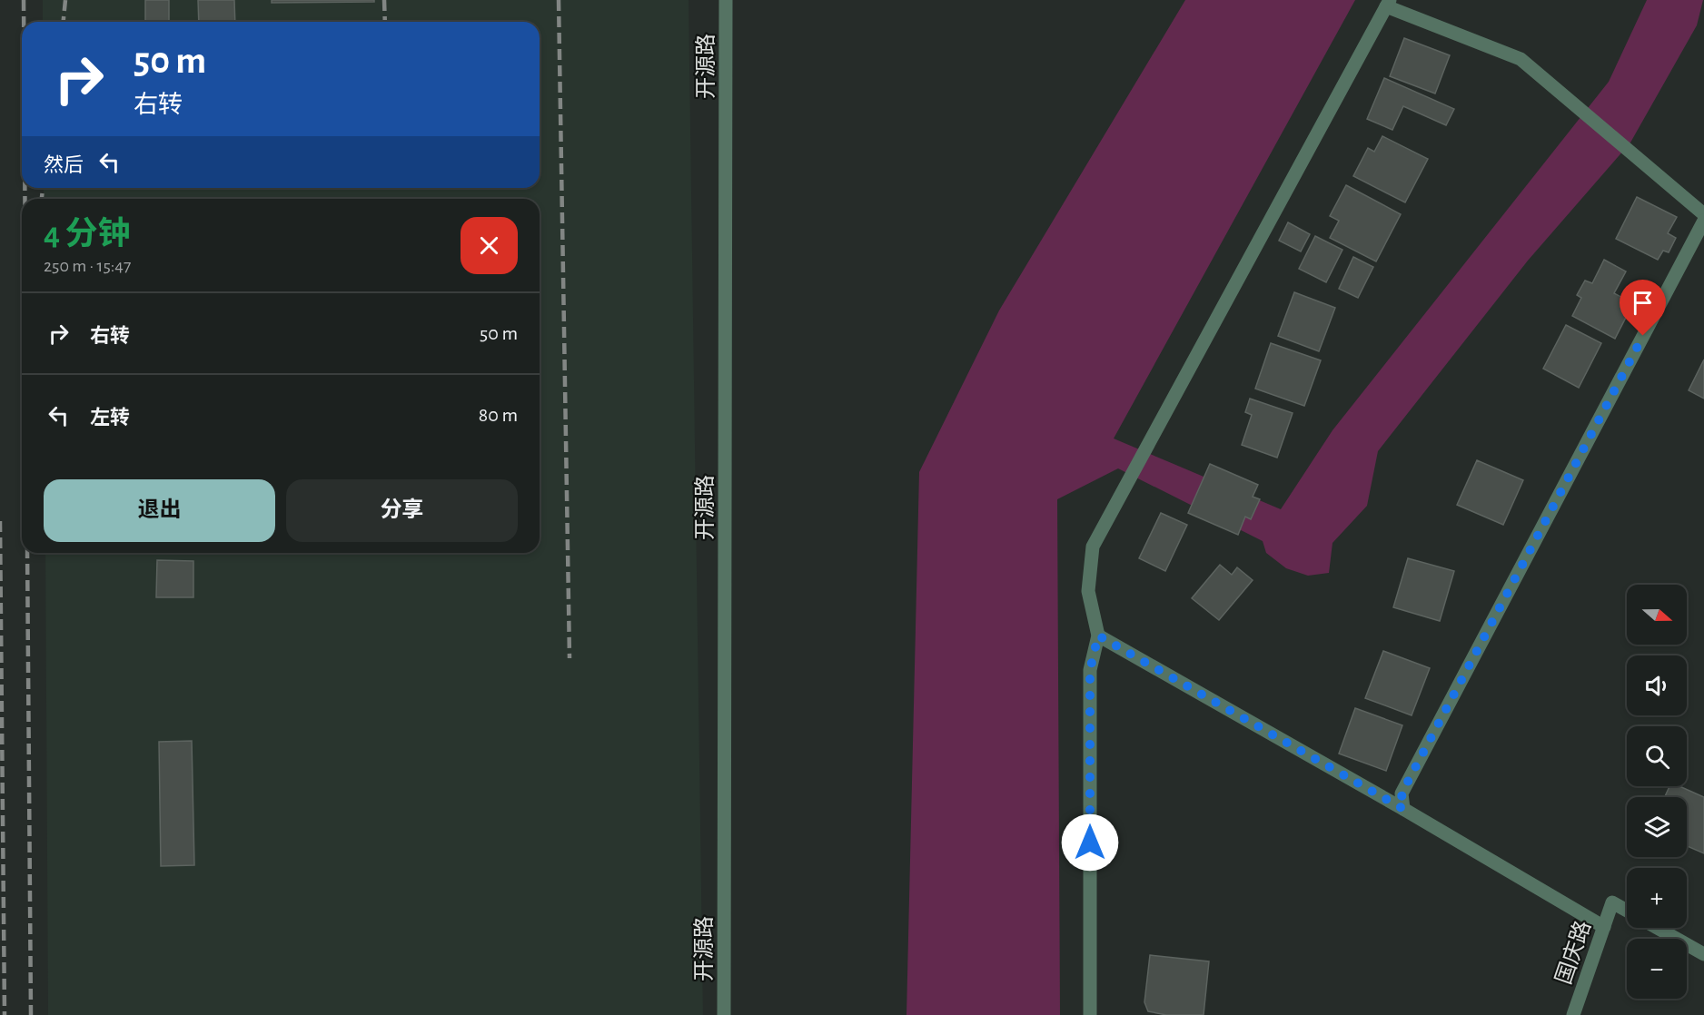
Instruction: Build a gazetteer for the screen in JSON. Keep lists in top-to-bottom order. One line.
{"streets":{"street":["开源路","国庆路"]},"north":"right","page":{"turn":["50 m","右转"],"then":"然后","heading":["4 分钟","250 m · 15:47"],"list":[{"name":"右转","value":"50 m"},{"name":"左转","value":"80 m"}],"buttons":["退出","分享"],"map_buttons":["+","−"]}}
